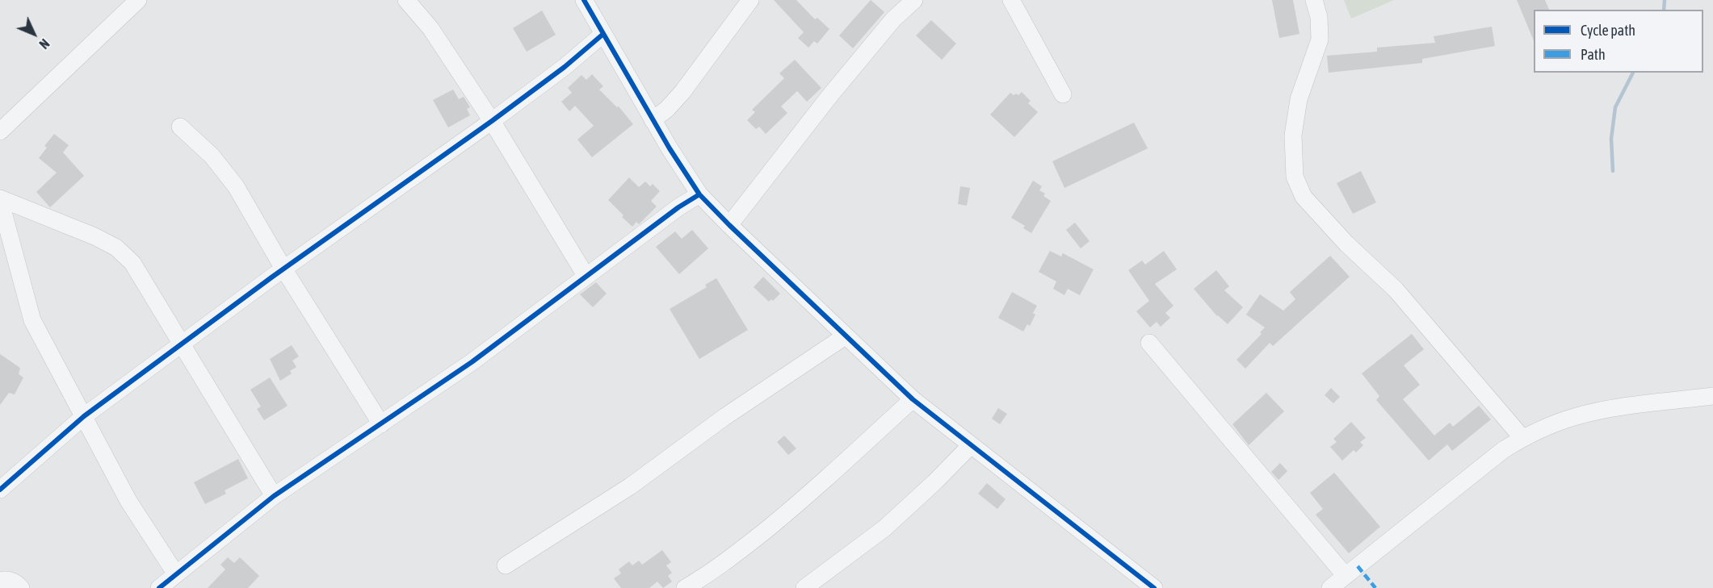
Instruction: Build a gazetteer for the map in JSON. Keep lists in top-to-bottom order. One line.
{"legend":["Cycle path","Path"],"north":"bottom right"}
